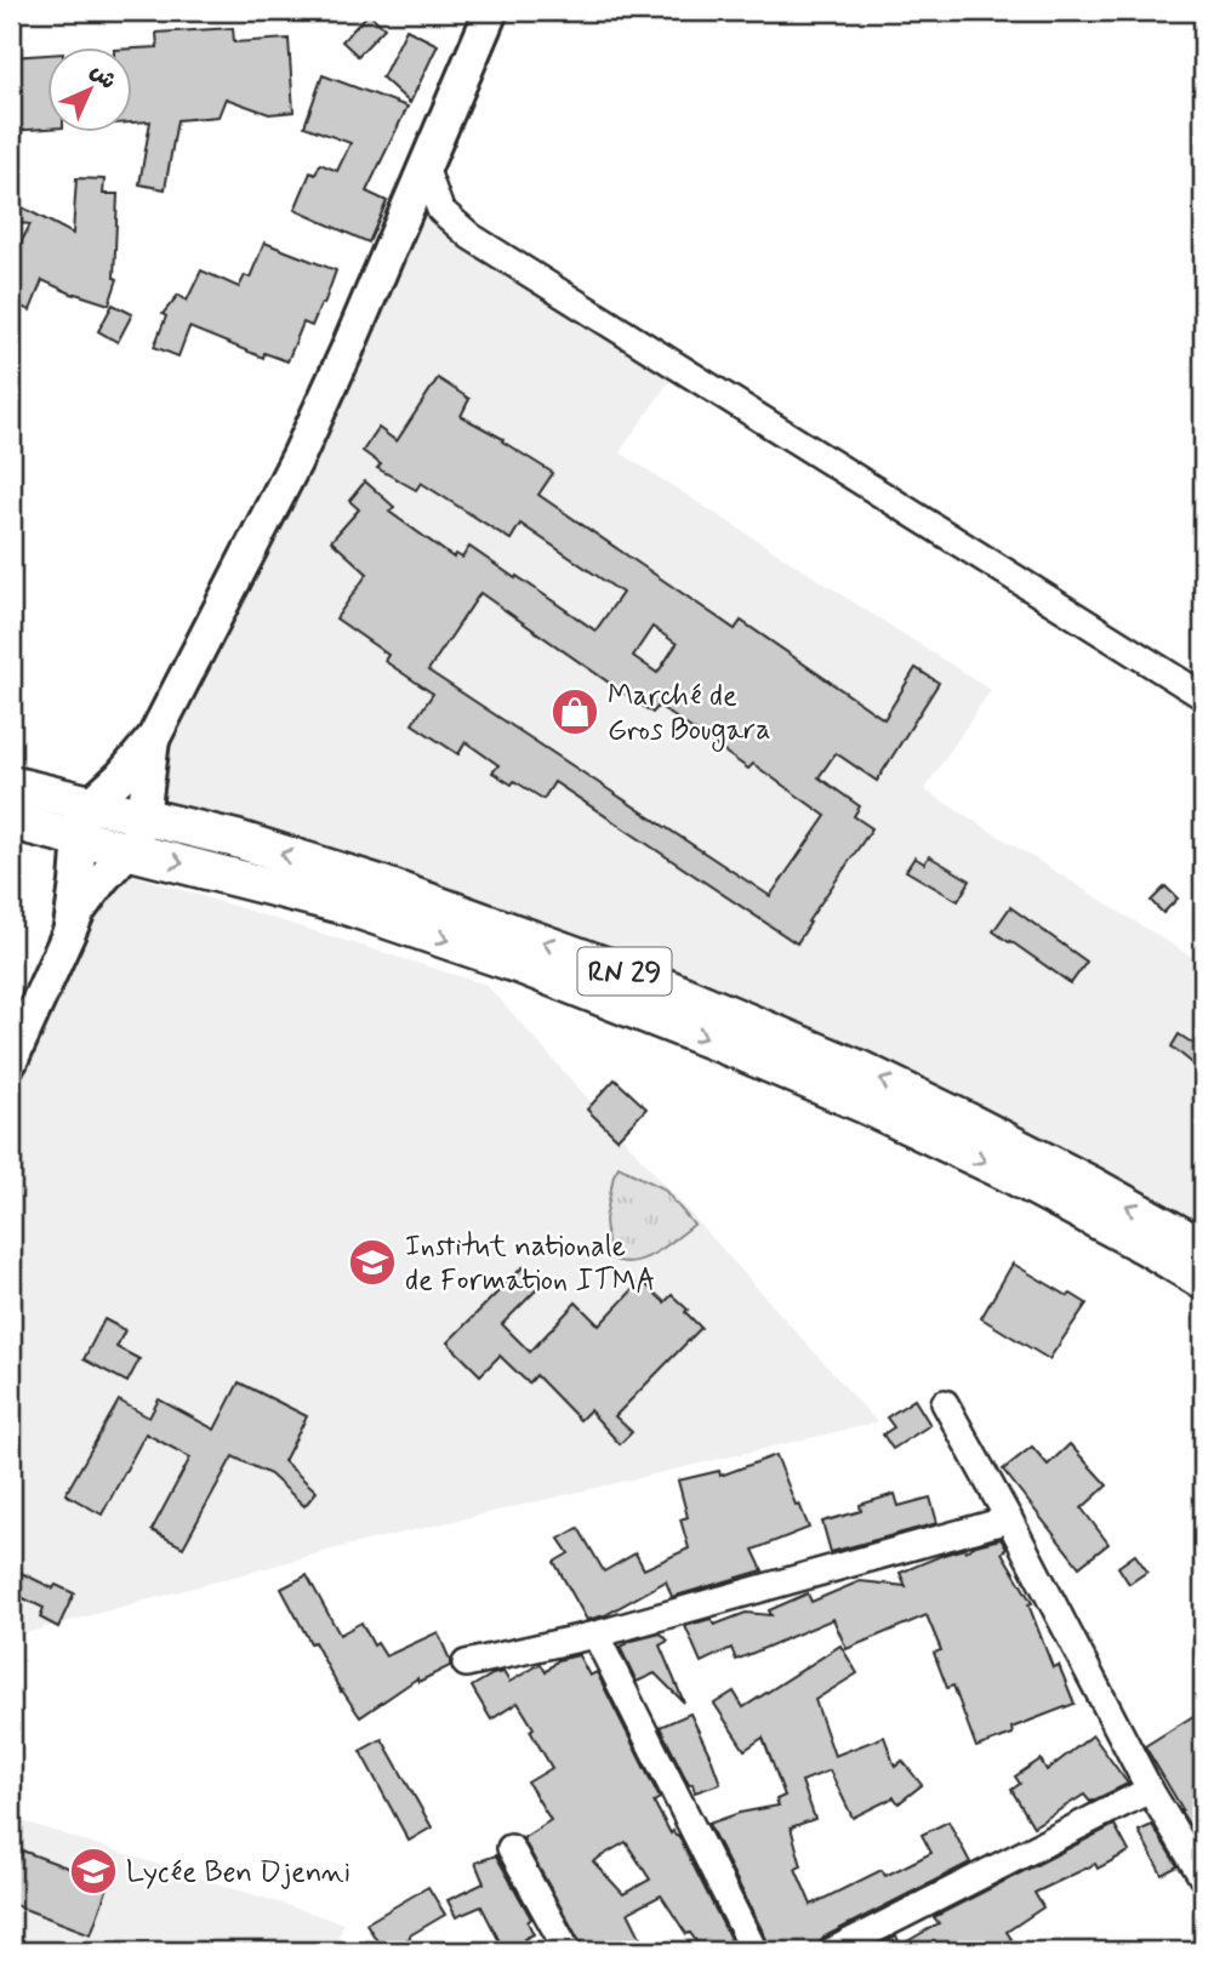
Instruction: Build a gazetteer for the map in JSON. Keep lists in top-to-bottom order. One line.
{"streets":{"highway":["RN 29"]},"places":{"shop":["Marché de Gros Bougara"],"school or university":["Institut nationale de Formation ITMA","Lycée Ben Djenni"]},"north":"top right"}
